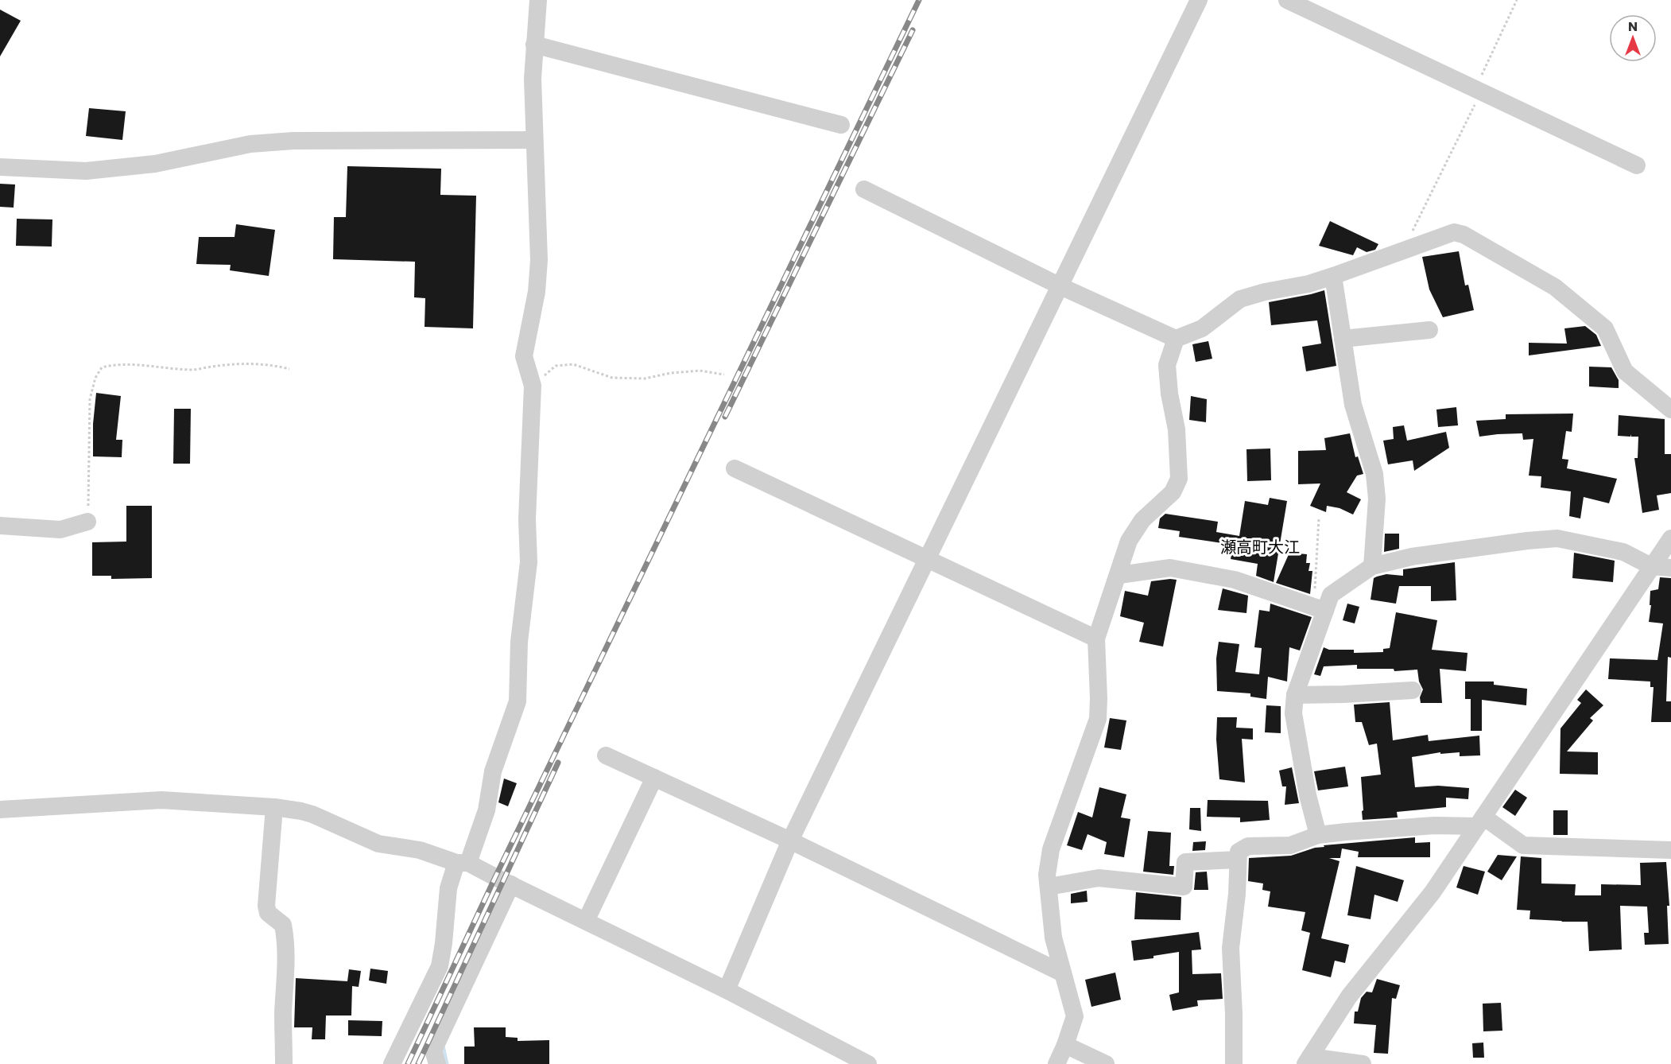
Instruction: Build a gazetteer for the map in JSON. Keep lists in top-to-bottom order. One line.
{"districts":["瀬高町大江"],"north":"top"}
